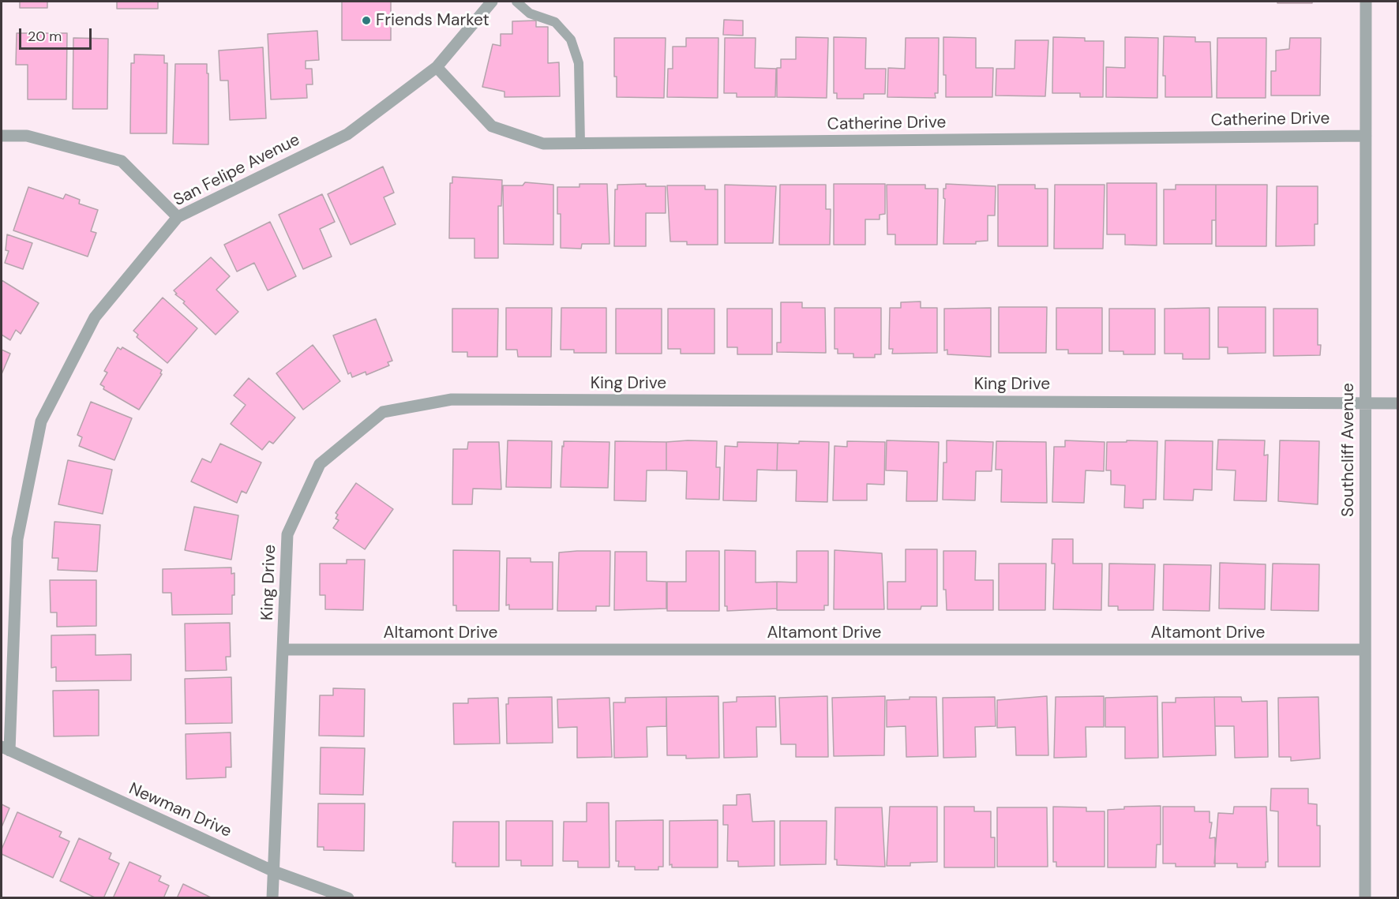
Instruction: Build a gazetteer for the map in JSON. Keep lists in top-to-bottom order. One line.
{"streets":{"street":["Catherine Drive","San Felipe Avenue","King Drive","Southcliff Avenue","Altamont Drive","Newman Drive"]},"crossings":[["Catherine Drive","San Felipe Avenue"],["Catherine Drive","Southcliff Avenue"],["San Felipe Avenue","Newman Drive"],["King Drive","Southcliff Avenue"],["King Drive","Altamont Drive"],["King Drive","Newman Drive"],["Southcliff Avenue","Altamont Drive"]],"places":["Friends Market"],"scale_bar":"20 m"}
